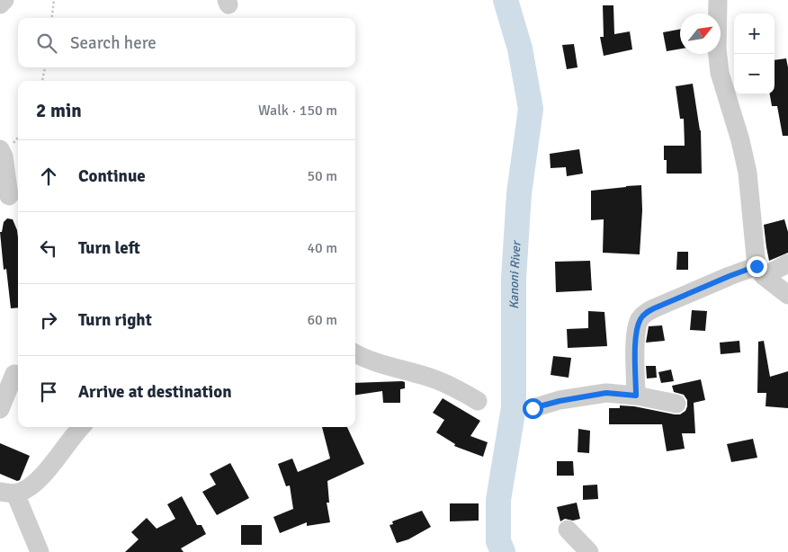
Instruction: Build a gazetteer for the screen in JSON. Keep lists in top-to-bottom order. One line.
{"water":["Kanoni River"],"north":"top right","page":{"map_buttons":["+","−"],"search":"Search here","heading":["2 min","Walk · 150 m"],"list":[["Continue","50 m"],["Turn left","40 m"],["Turn right","60 m"],"Arrive at destination"]}}
